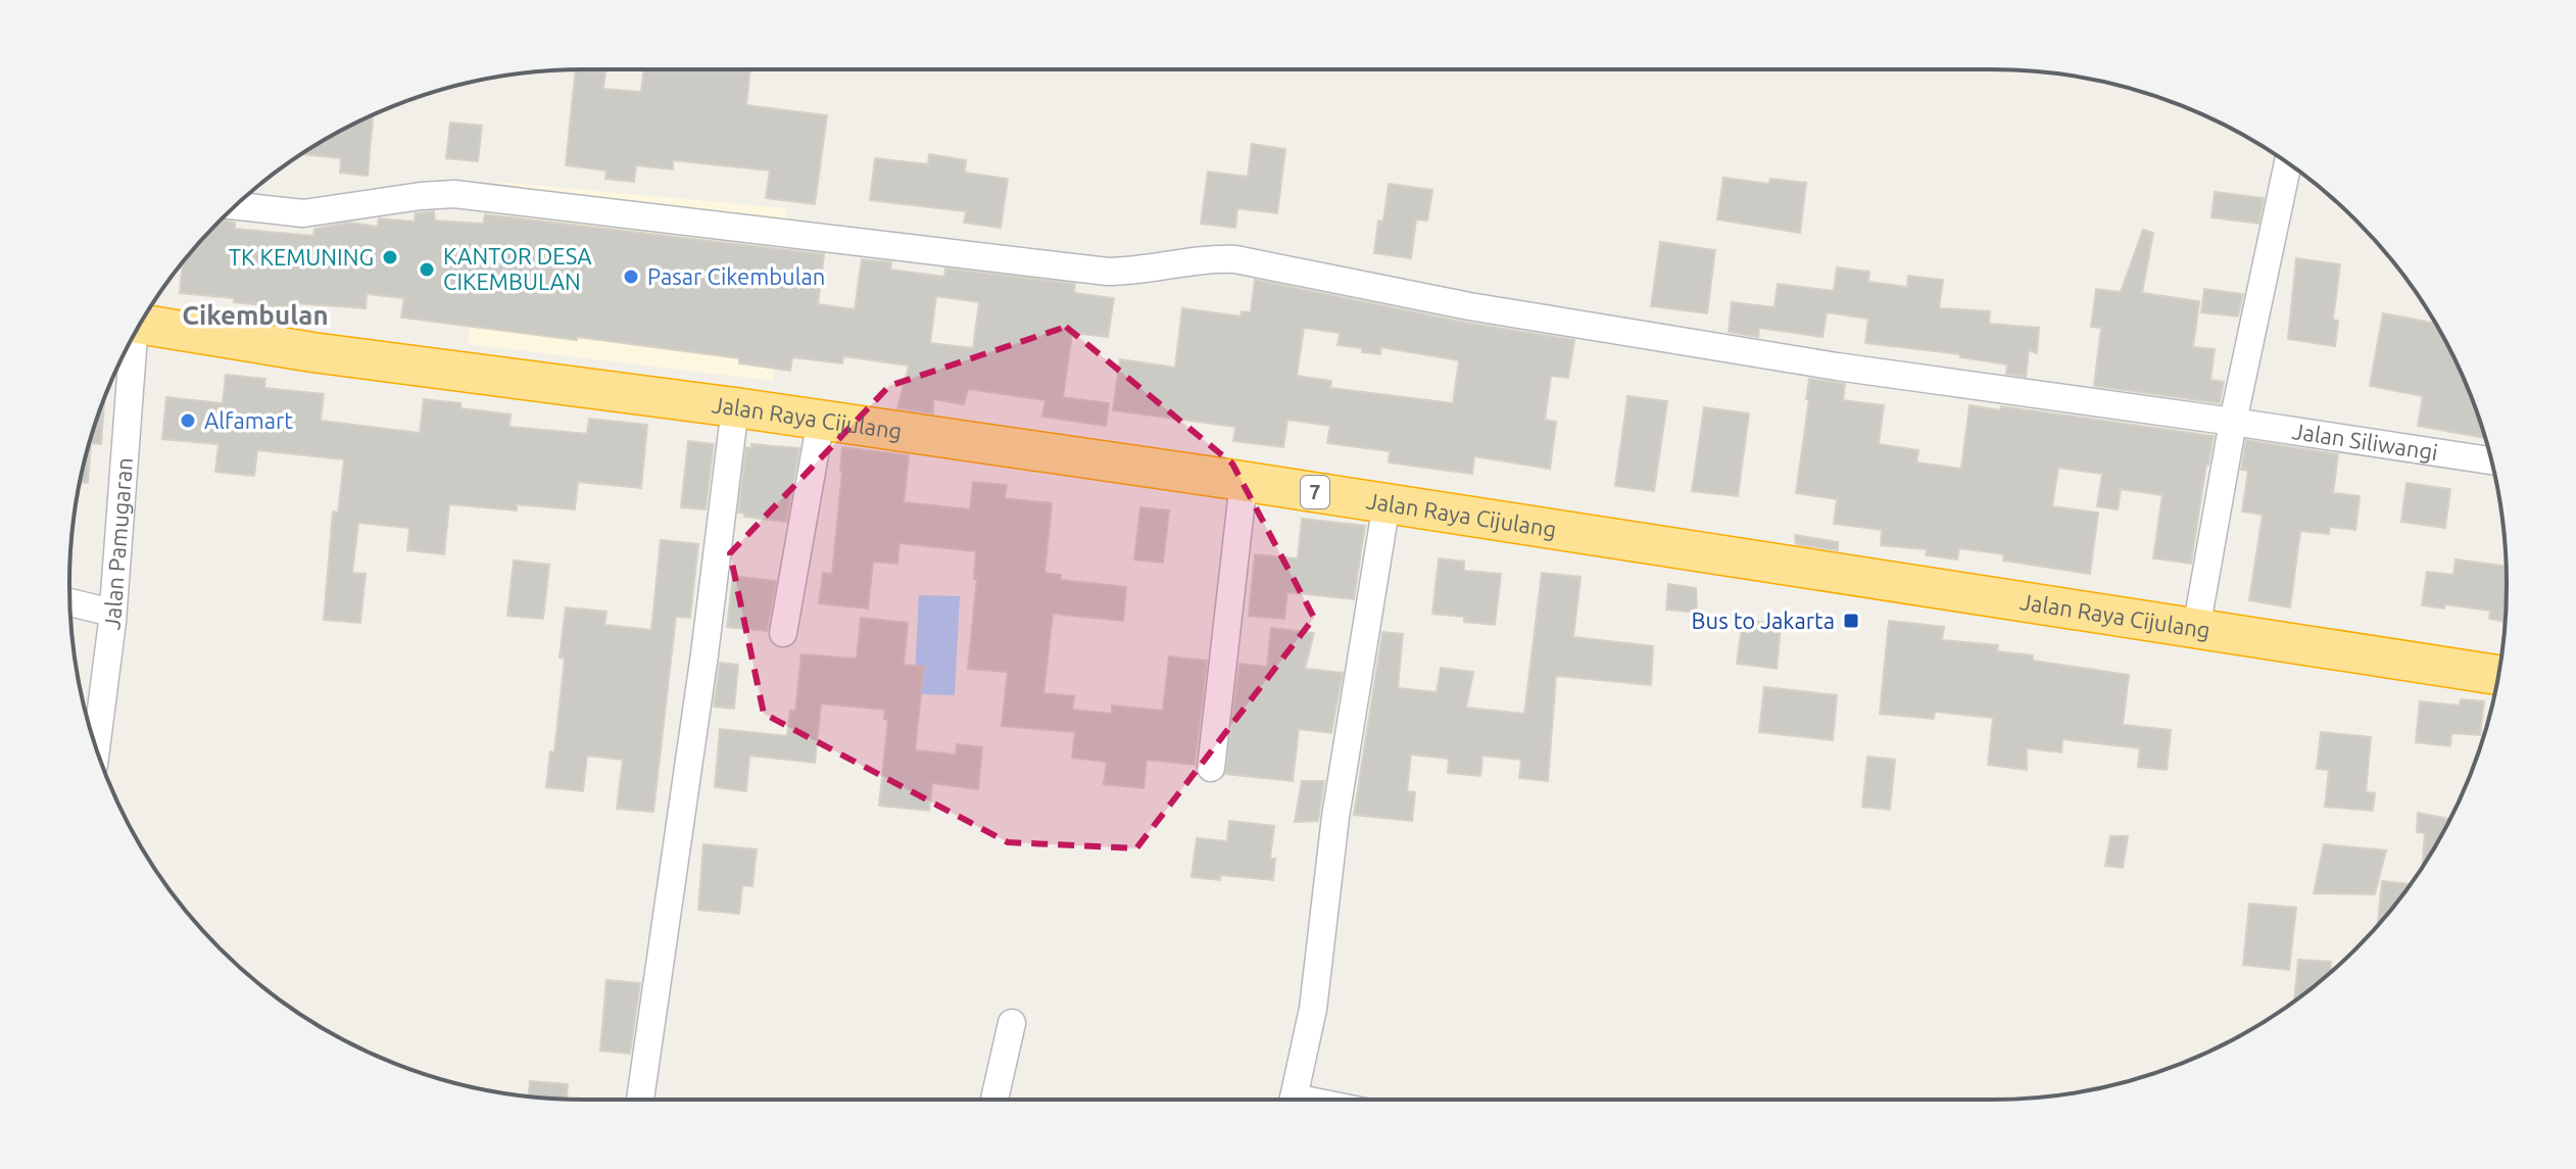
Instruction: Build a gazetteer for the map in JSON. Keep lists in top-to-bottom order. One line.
{"streets":{"highway":["Jalan Raya Cijulang","7"],"street":["Jalan Siliwangi","Jalan Pamugaran"]},"districts":["Cikembulan"],"places":{"other":["TK KEMUNING","KANTOR DESA CIKEMBULAN","Pasar Cikembulan","Alfamart"],"transit":["Bus to Jakarta"]}}
